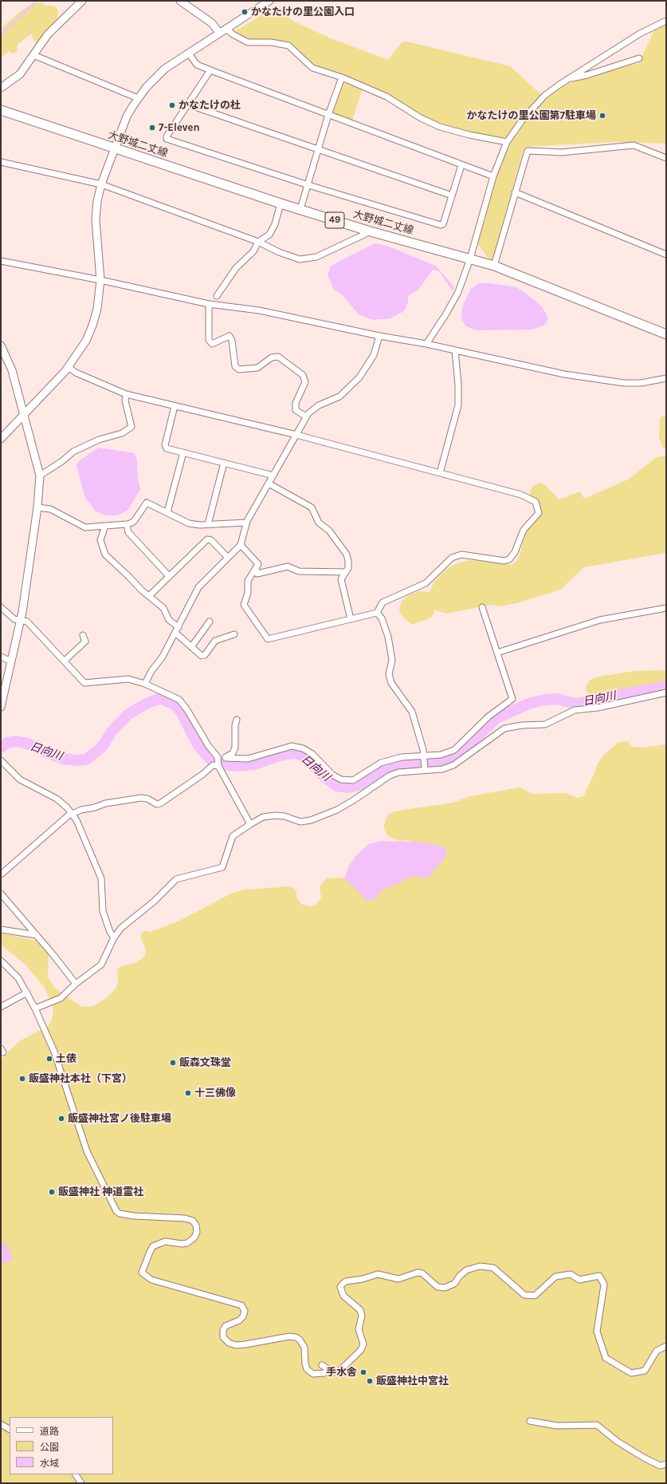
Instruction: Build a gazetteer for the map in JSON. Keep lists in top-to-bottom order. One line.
{"streets":{"main road":["大野城二丈線","49"]},"water":["日向川"],"places":["かなたけの里公園入口","かなたけの杜","かなたけの里公園第7駐車場","7-Eleven","土俵","飯森文珠堂","飯盛神社本社（下宮）","十三佛像","飯盛神社宮ノ後駐車場","飯盛神社 神道霊社","手水舎","飯盛神社中宮社"],"legend":["道路","公園","水域"]}
